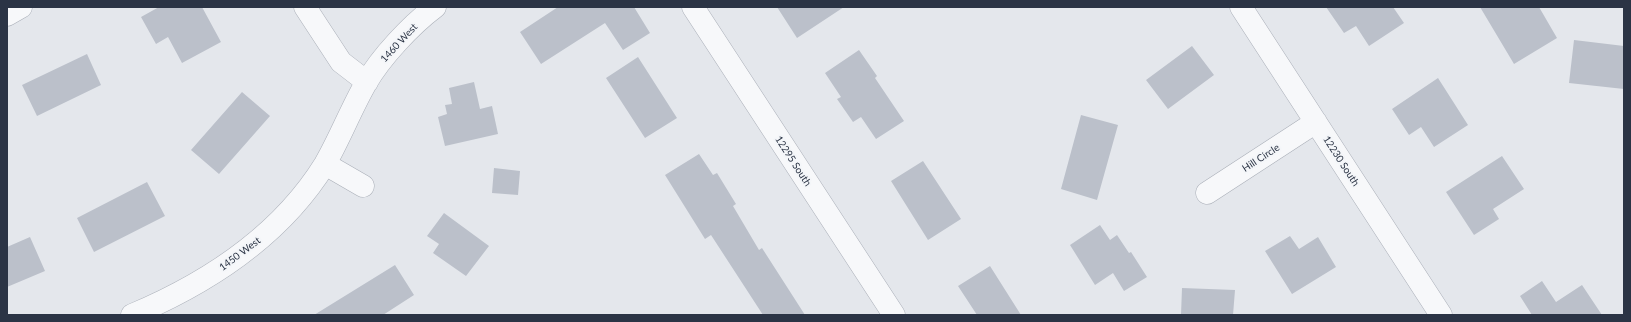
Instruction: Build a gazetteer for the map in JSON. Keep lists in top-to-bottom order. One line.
{"streets":{"street":["1460 West","Hill Circle","12295 South","12230 South","1450 West"]},"crossings":[["1460 West","1450 West"],["Hill Circle","12230 South"]]}
